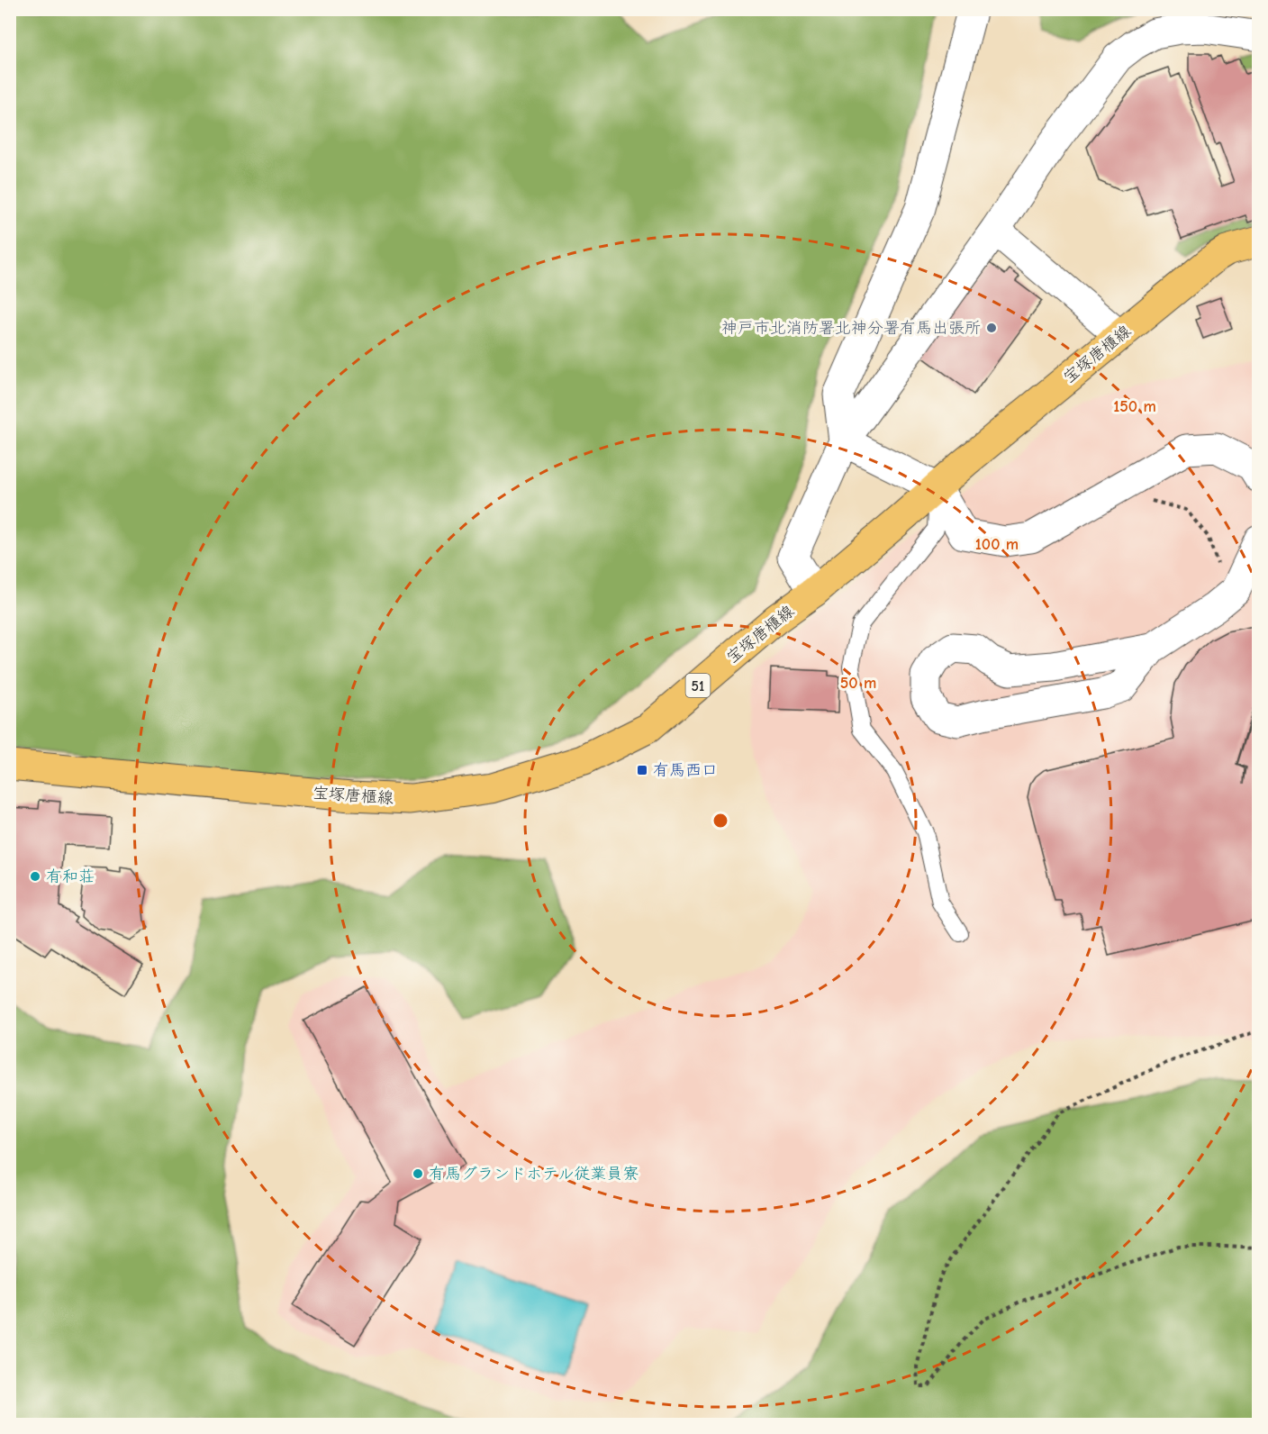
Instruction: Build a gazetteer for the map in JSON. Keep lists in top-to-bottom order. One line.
{"streets":{"main road":["宝塚唐櫃線","51"]},"places":{"other":["神戸市北消防署北神分署有馬出張所","有和荘","有馬グランドホテル従業員寮"],"transit":["有馬西口"]},"rings":["150 m","100 m","50 m"]}
